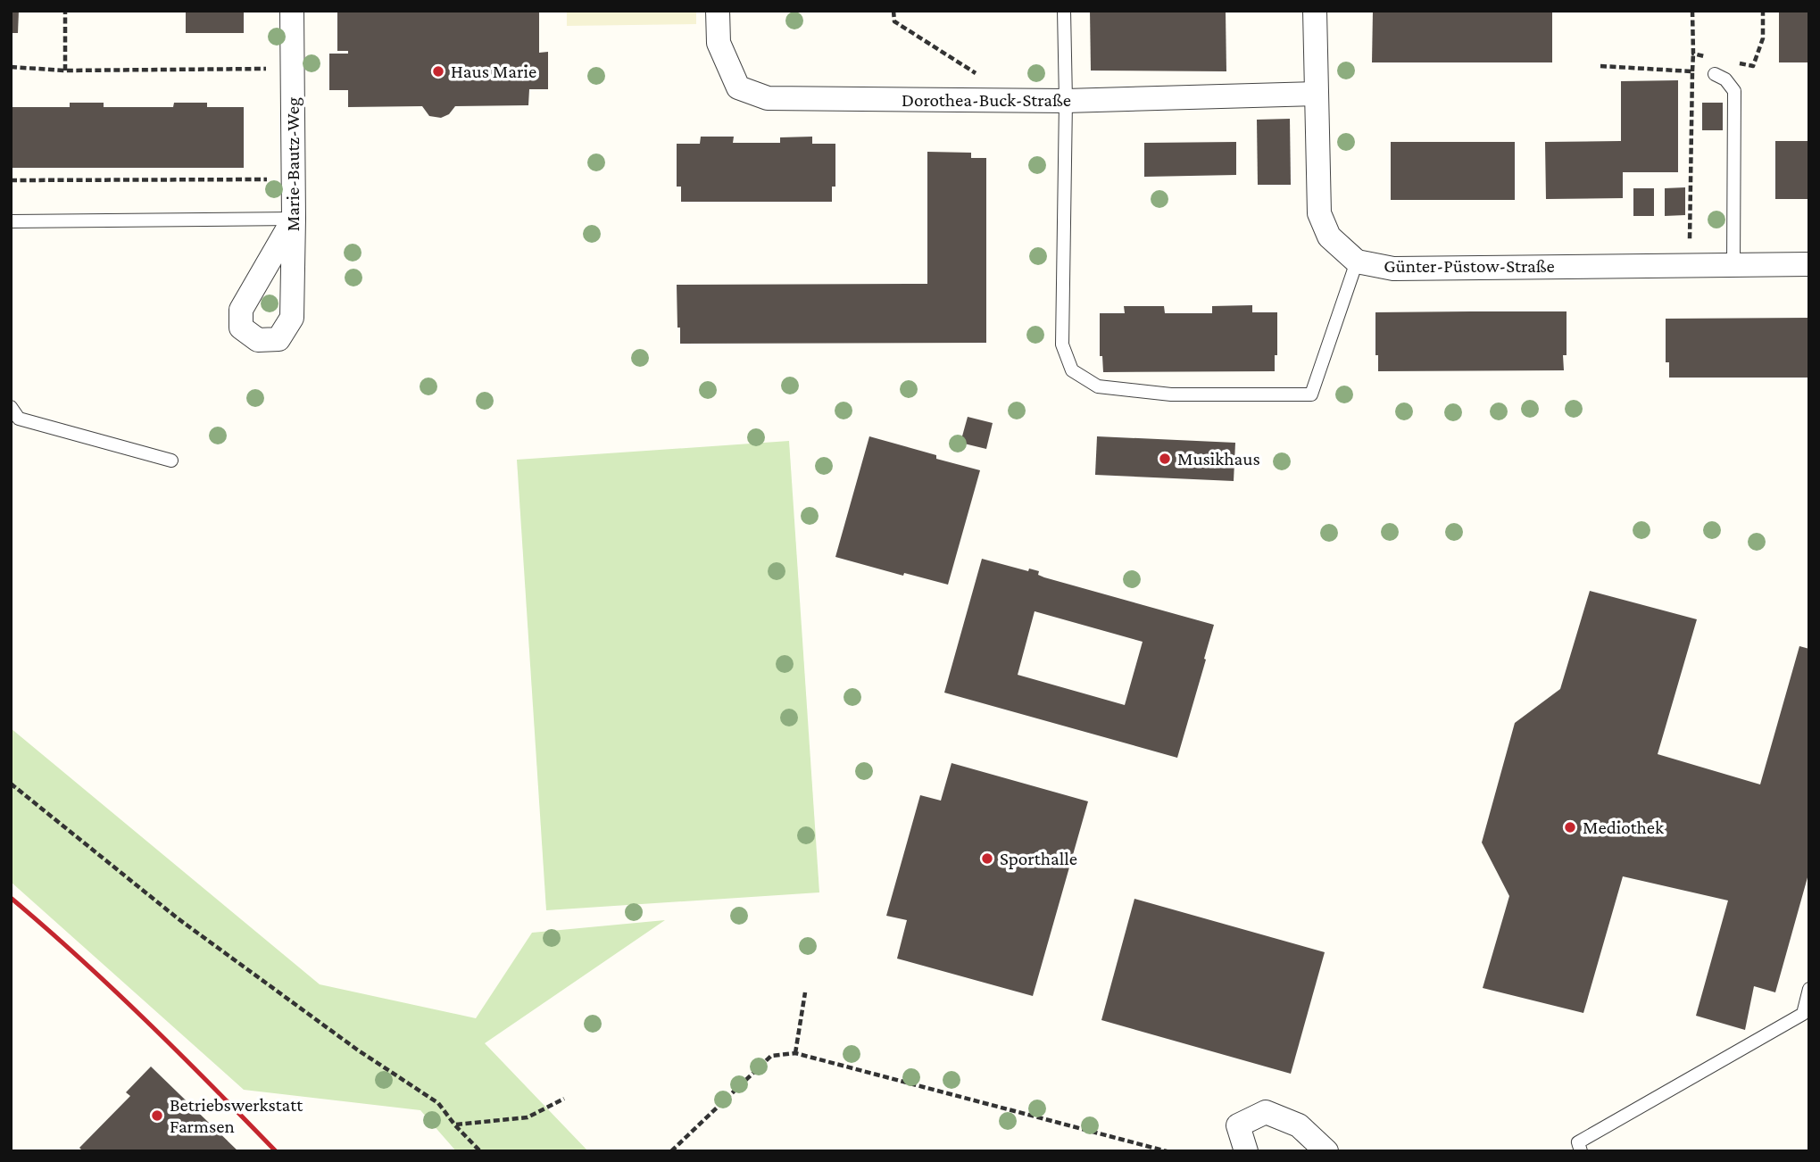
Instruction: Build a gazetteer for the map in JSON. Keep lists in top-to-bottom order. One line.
{"streets":{"street":["Dorothea-Buck-Straße","Marie-Bautz-Weg","Günter-Püstow-Straße"]},"crossings":[["Dorothea-Buck-Straße","Günter-Püstow-Straße"]],"places":["Haus Marie","Musikhaus","Mediothek","Sporthalle","Betriebswerkstatt Farmsen"]}
